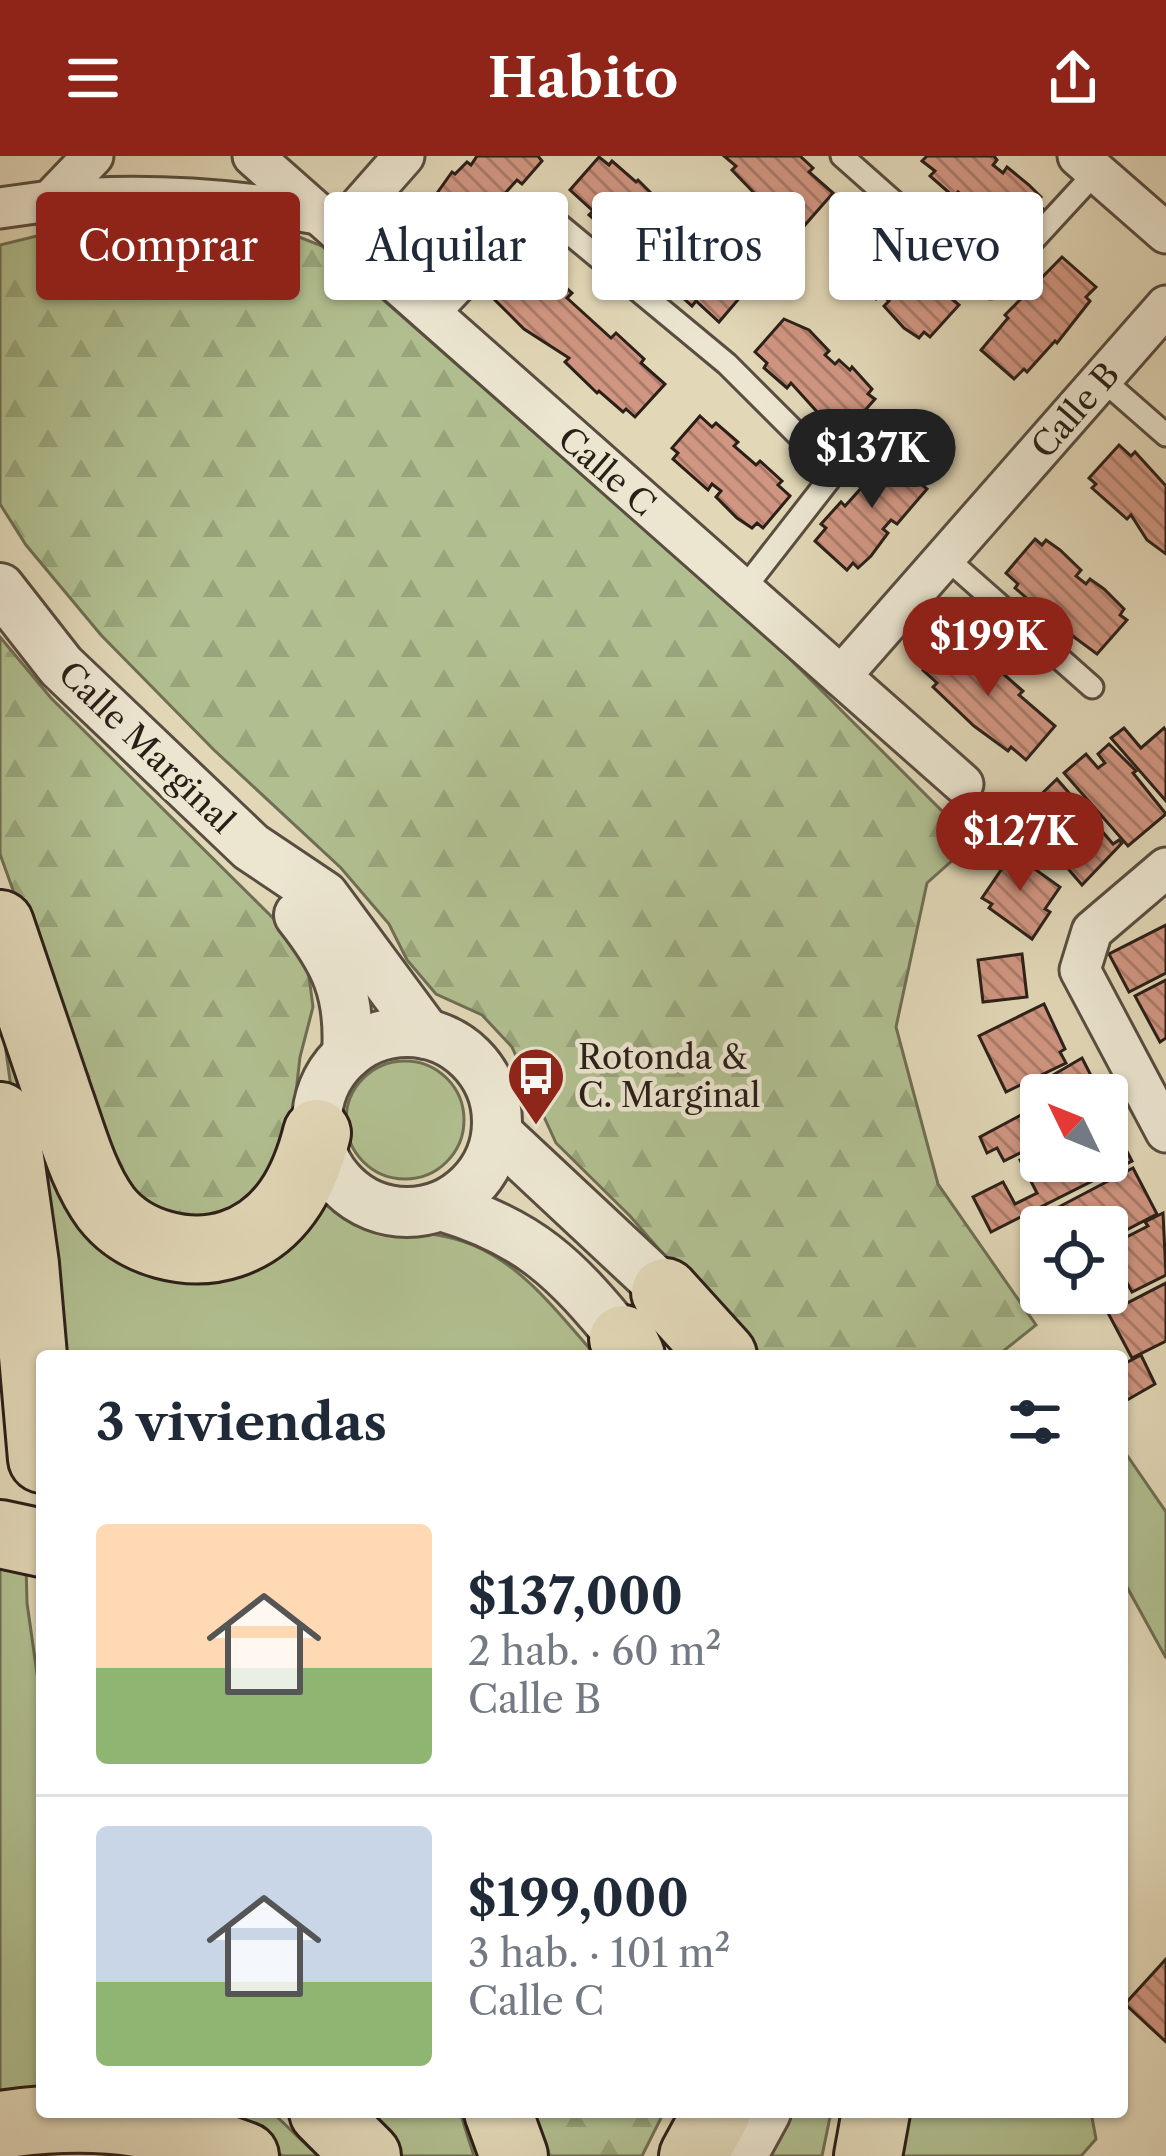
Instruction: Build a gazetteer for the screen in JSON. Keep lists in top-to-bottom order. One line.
{"streets":{"street":["Calle B","Calle C","Calle Marginal"]},"crossings":[["Calle B","Calle C"]],"places":{"bus stop":["Rotonda & C. Marginal"]},"north":"top left","page":{"header":"Habito","chip":["Comprar","Alquilar","Filtros","Nuevo"],"price":["$137K","$199K","$127K"],"heading":"3 viviendas","list":[{"name":"$137,000","note":"2 hab. · 60 m² · Calle B"},{"name":"$199,000","note":"3 hab. · 101 m² · Calle C"}]}}
